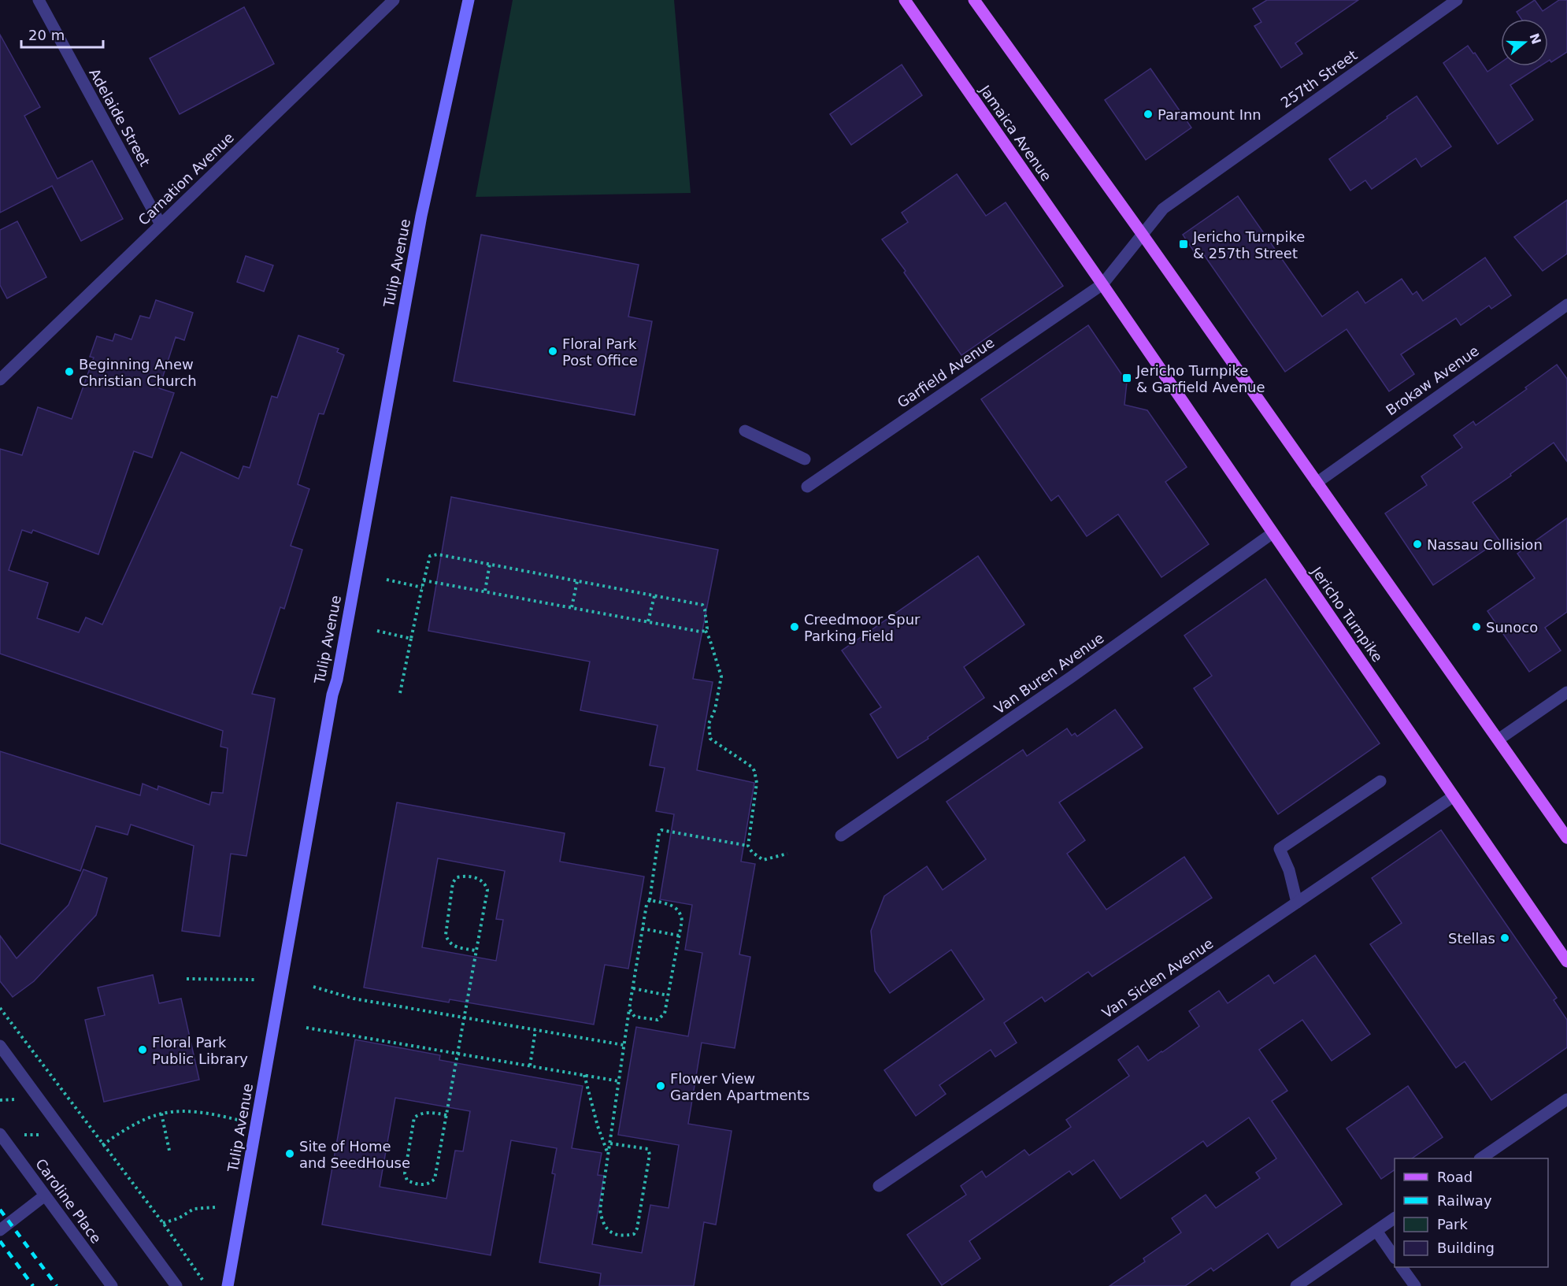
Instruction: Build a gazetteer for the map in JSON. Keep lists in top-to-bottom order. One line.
{"streets":{"main road":["Jamaica Avenue","Tulip Avenue","Jericho Turnpike"],"street":["257th Street","Adelaide Street","Carnation Avenue","Garfield Avenue","Brokaw Avenue","Van Buren Avenue","Van Siclen Avenue","Caroline Place"]},"crossings":[["257th Street","Jamaica Avenue"],["257th Street","Garfield Avenue"],["257th Street","Jericho Turnpike"],["Adelaide Street","Carnation Avenue"],["Jamaica Avenue","Garfield Avenue"],["Jamaica Avenue","Jericho Turnpike"],["Garfield Avenue","Jericho Turnpike"],["Jericho Turnpike","Van Buren Avenue"],["Jericho Turnpike","Van Siclen Avenue"]],"places":{"other":["Paramount Inn","Floral Park Post Office","Beginning Anew Christian Church","Nassau Collision","Creedmoor Spur Parking Field","Sunoco","Stellas","Floral Park Public Library","Flower View Garden Apartments","Site of Home and SeedHouse"],"transit":["Jericho Turnpike & 257th Street","Jericho Turnpike & Garfield Avenue"]},"legend":["Road","Railway","Park","Building"],"scale_bar":"20 m","north":"right"}
